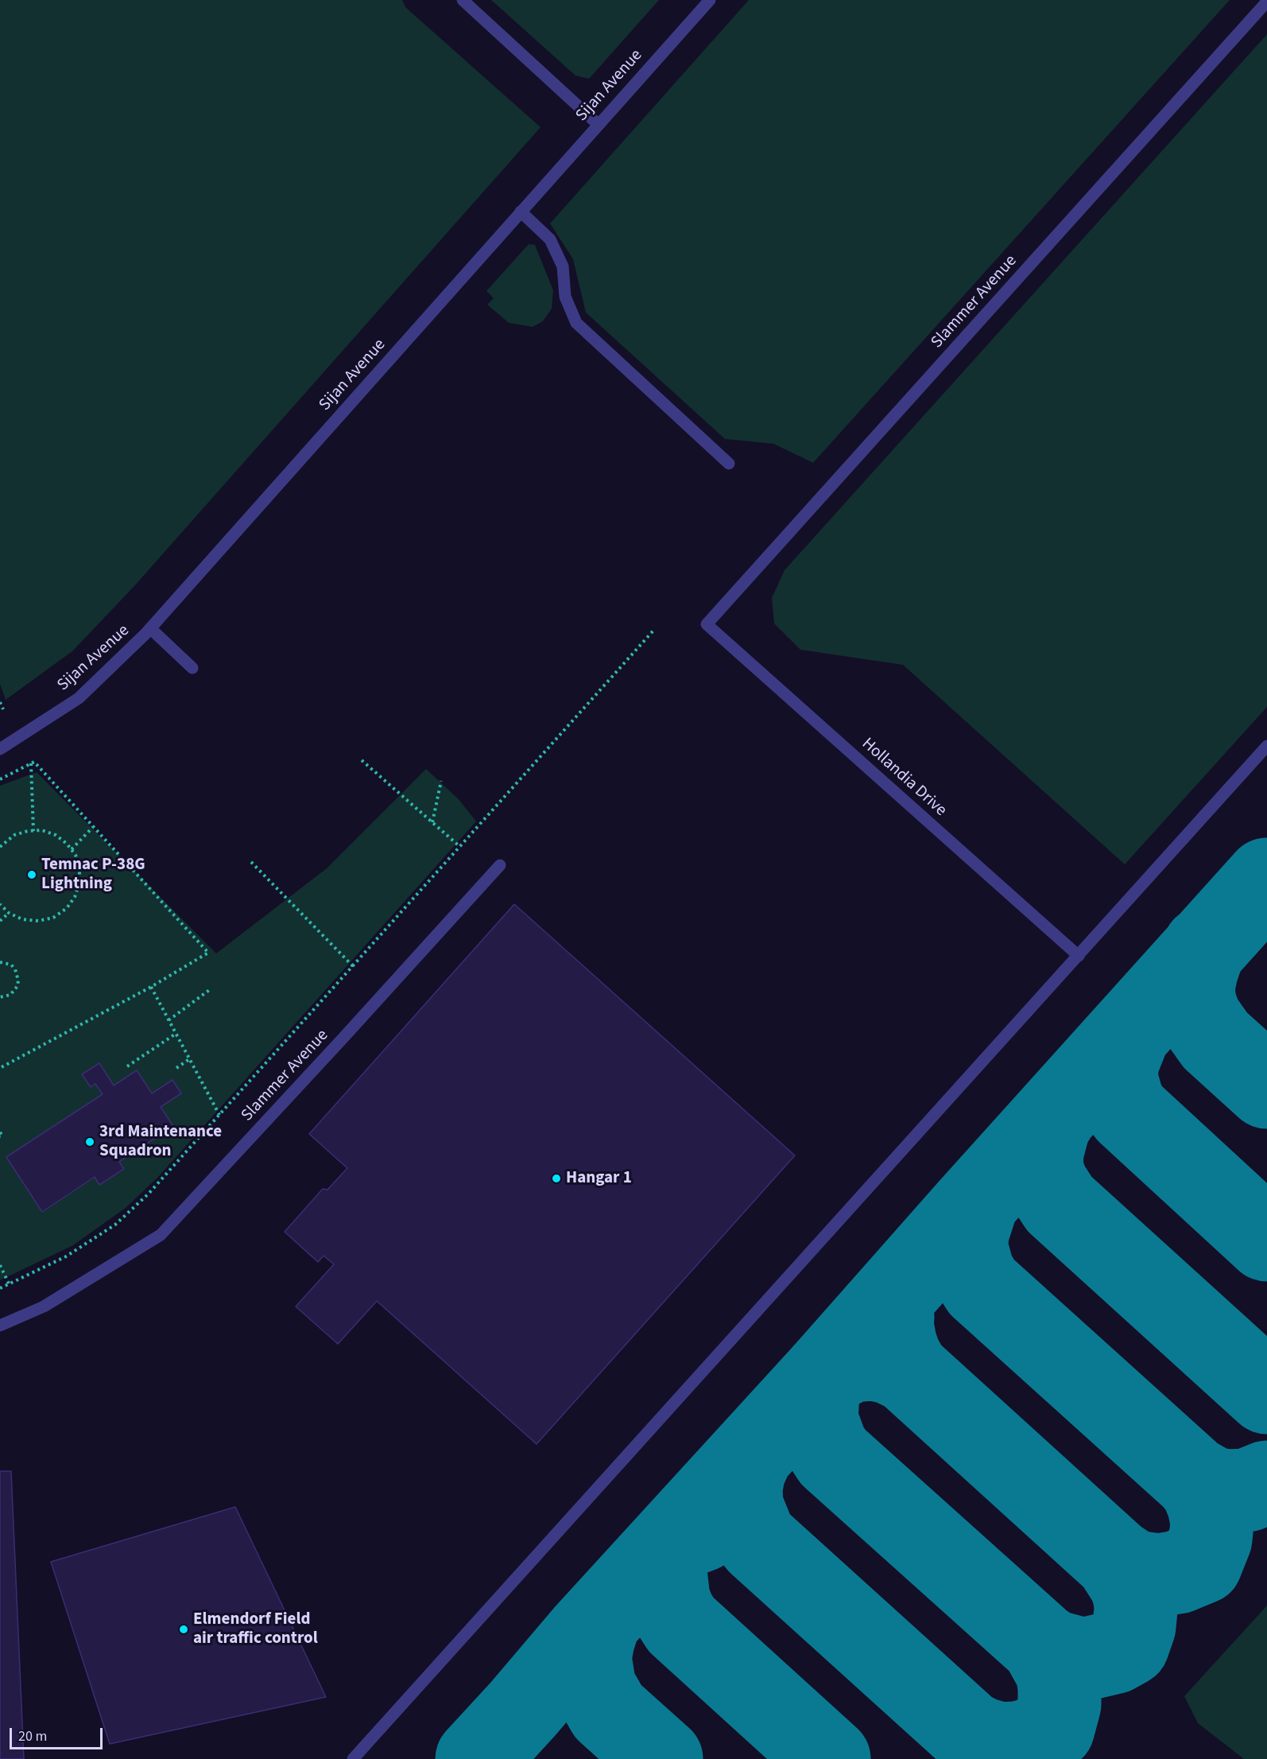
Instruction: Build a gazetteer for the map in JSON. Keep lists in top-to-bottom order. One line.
{"streets":{"street":["Sijan Avenue","Slammer Avenue","Hollandia Drive"]},"crossings":[["Slammer Avenue","Hollandia Drive"]],"places":["Temnac P-38G Lightning","3rd Maintenance Squadron","Hangar 1","Elmendorf Field air traffic control"],"scale_bar":"20 m"}
